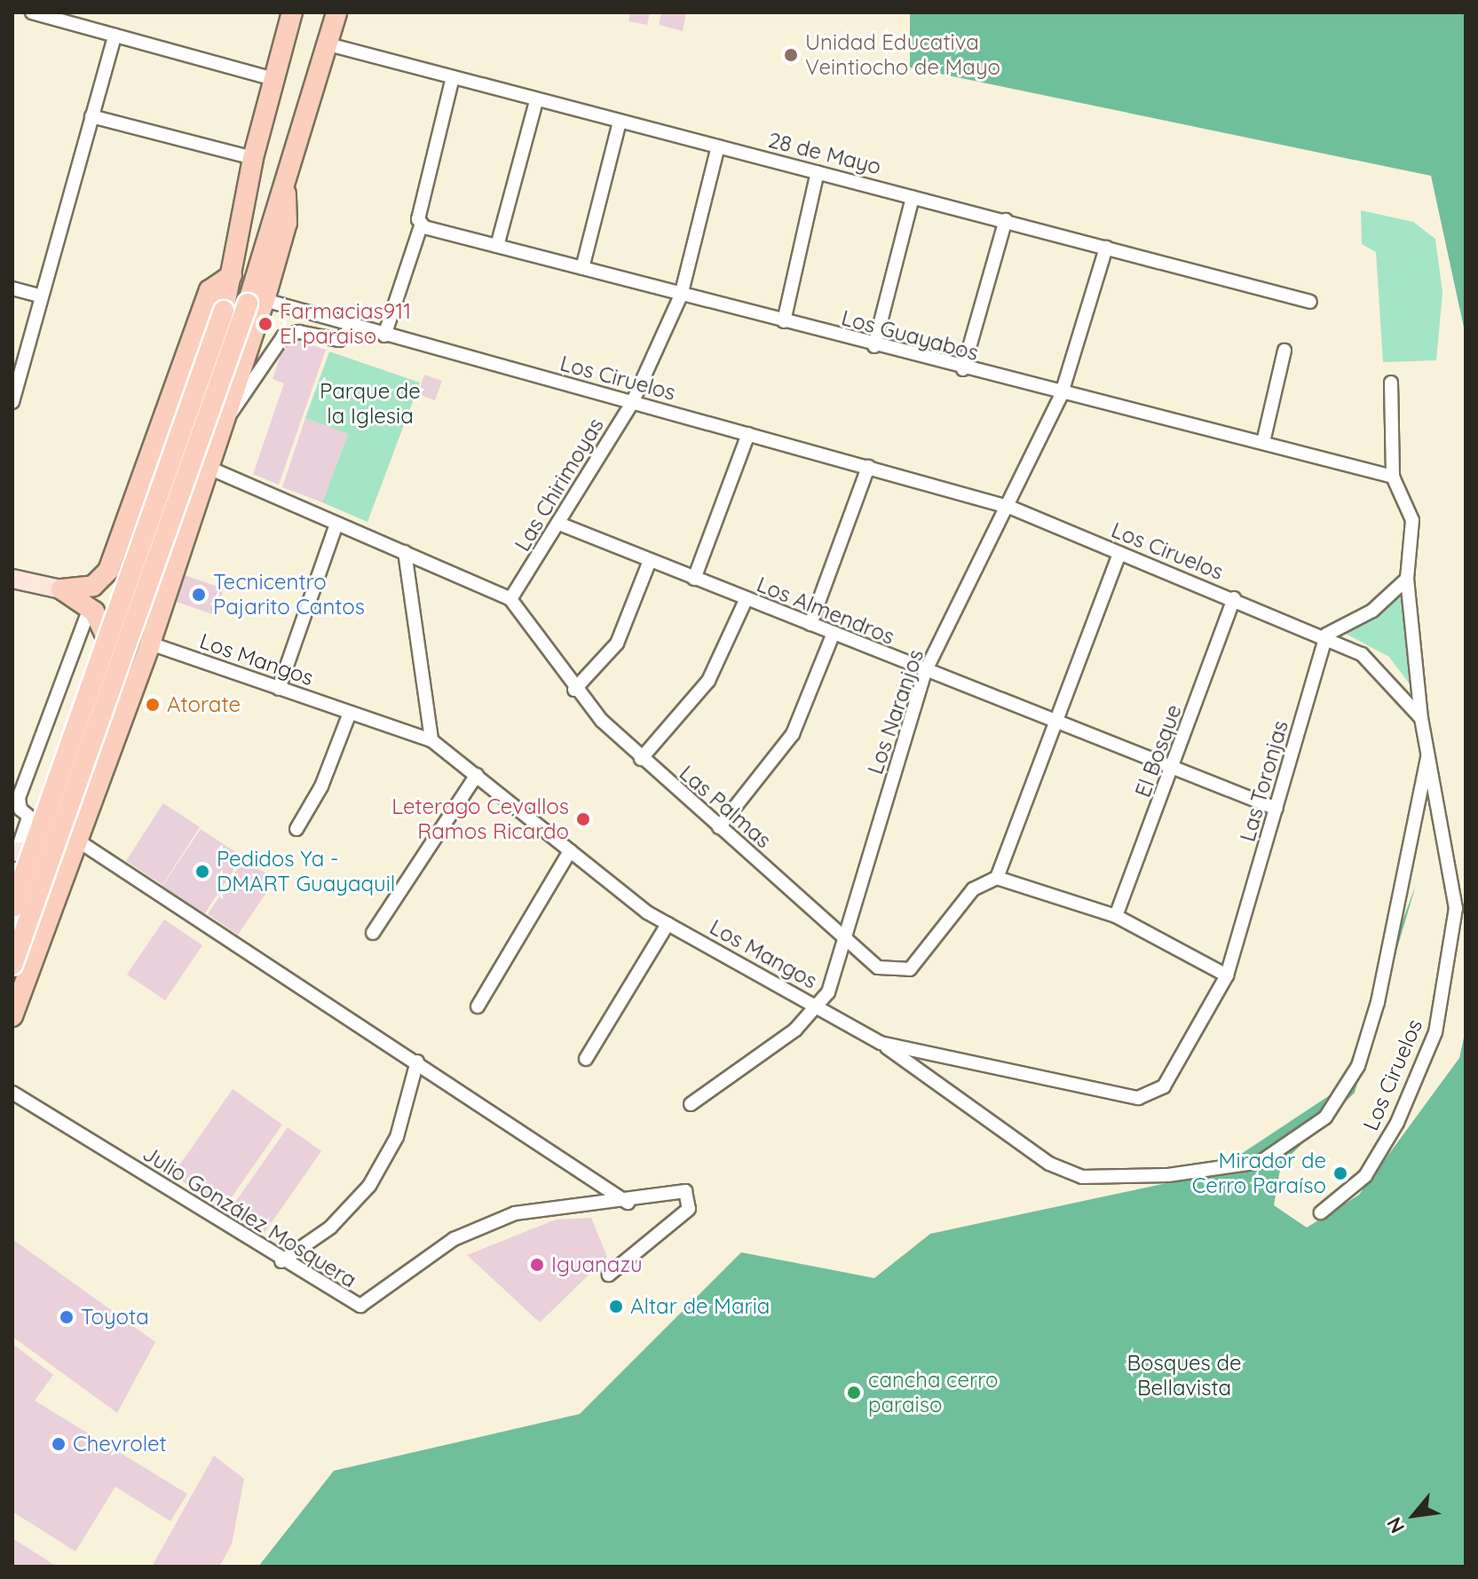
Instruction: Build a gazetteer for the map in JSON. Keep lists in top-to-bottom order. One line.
{"streets":{"street":["28 de Mayo","Los Guayabos","Los Ciruelos","Las Chirimoyas","Los Almendros","Los Mangos","Los Naranjos","El Bosque","Las Toronjas","Las Palmas","Julio González Mosquera"]},"crossings":[["28 de Mayo","Las Chirimoyas"],["28 de Mayo","Los Naranjos"],["Los Guayabos","Las Chirimoyas"],["Los Guayabos","Los Naranjos"],["Los Ciruelos","Las Chirimoyas"],["Los Ciruelos","Los Naranjos"],["Los Ciruelos","El Bosque"],["Los Ciruelos","Las Toronjas"],["Las Chirimoyas","Los Almendros"],["Las Chirimoyas","Las Palmas"],["Los Almendros","Los Naranjos"],["Los Almendros","El Bosque"],["Los Almendros","Las Toronjas"],["Los Mangos","Los Naranjos"],["Los Mangos","Las Toronjas"],["Los Naranjos","Las Palmas"]],"parks":["Parque de la Iglesia","Bosques de Bellavista"],"places":["Unidad Educativa Veintiocho de Mayo","Farmacias911 El paraiso","Tecnicentro Pajarito Cantos","Atorate","Leterago Cevallos Ramos Ricardo","Pedidos Ya - DMART Guayaquil","Mirador de Cerro Paraíso","Iguanazu","Altar de Maria","Toyota","cancha cerro paraiso","Chevrolet"],"north":"bottom left"}
